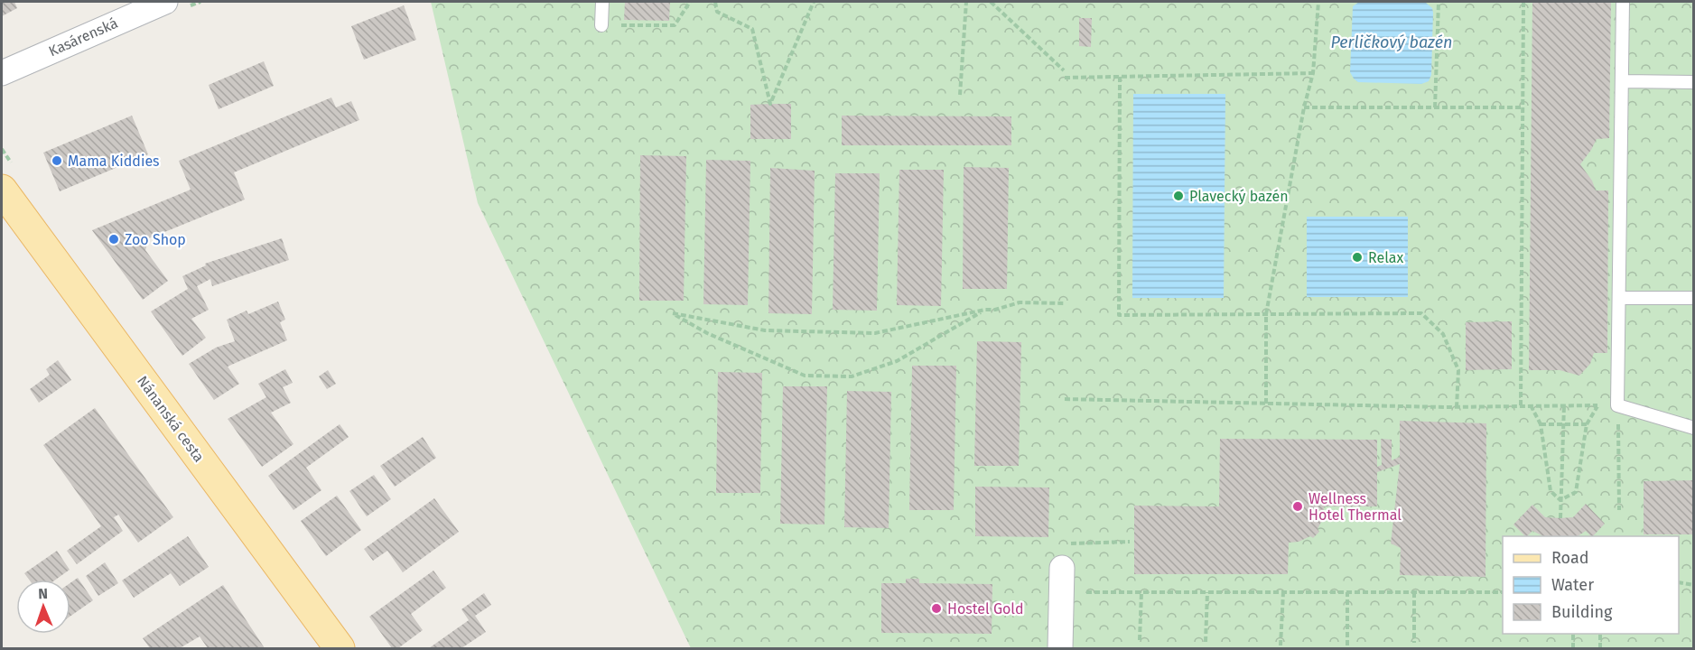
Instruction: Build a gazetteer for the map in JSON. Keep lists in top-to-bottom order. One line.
{"streets":{"main road":["Nánanská cesta"],"street":["Kasárenská"]},"water":["Perličkový bazén"],"places":["Mama Kiddies","Plavecký bazén","Zoo Shop","Relax","Wellness Hotel Thermal","Hostel Gold"],"legend":["Road","Water","Building"],"north":"top"}
